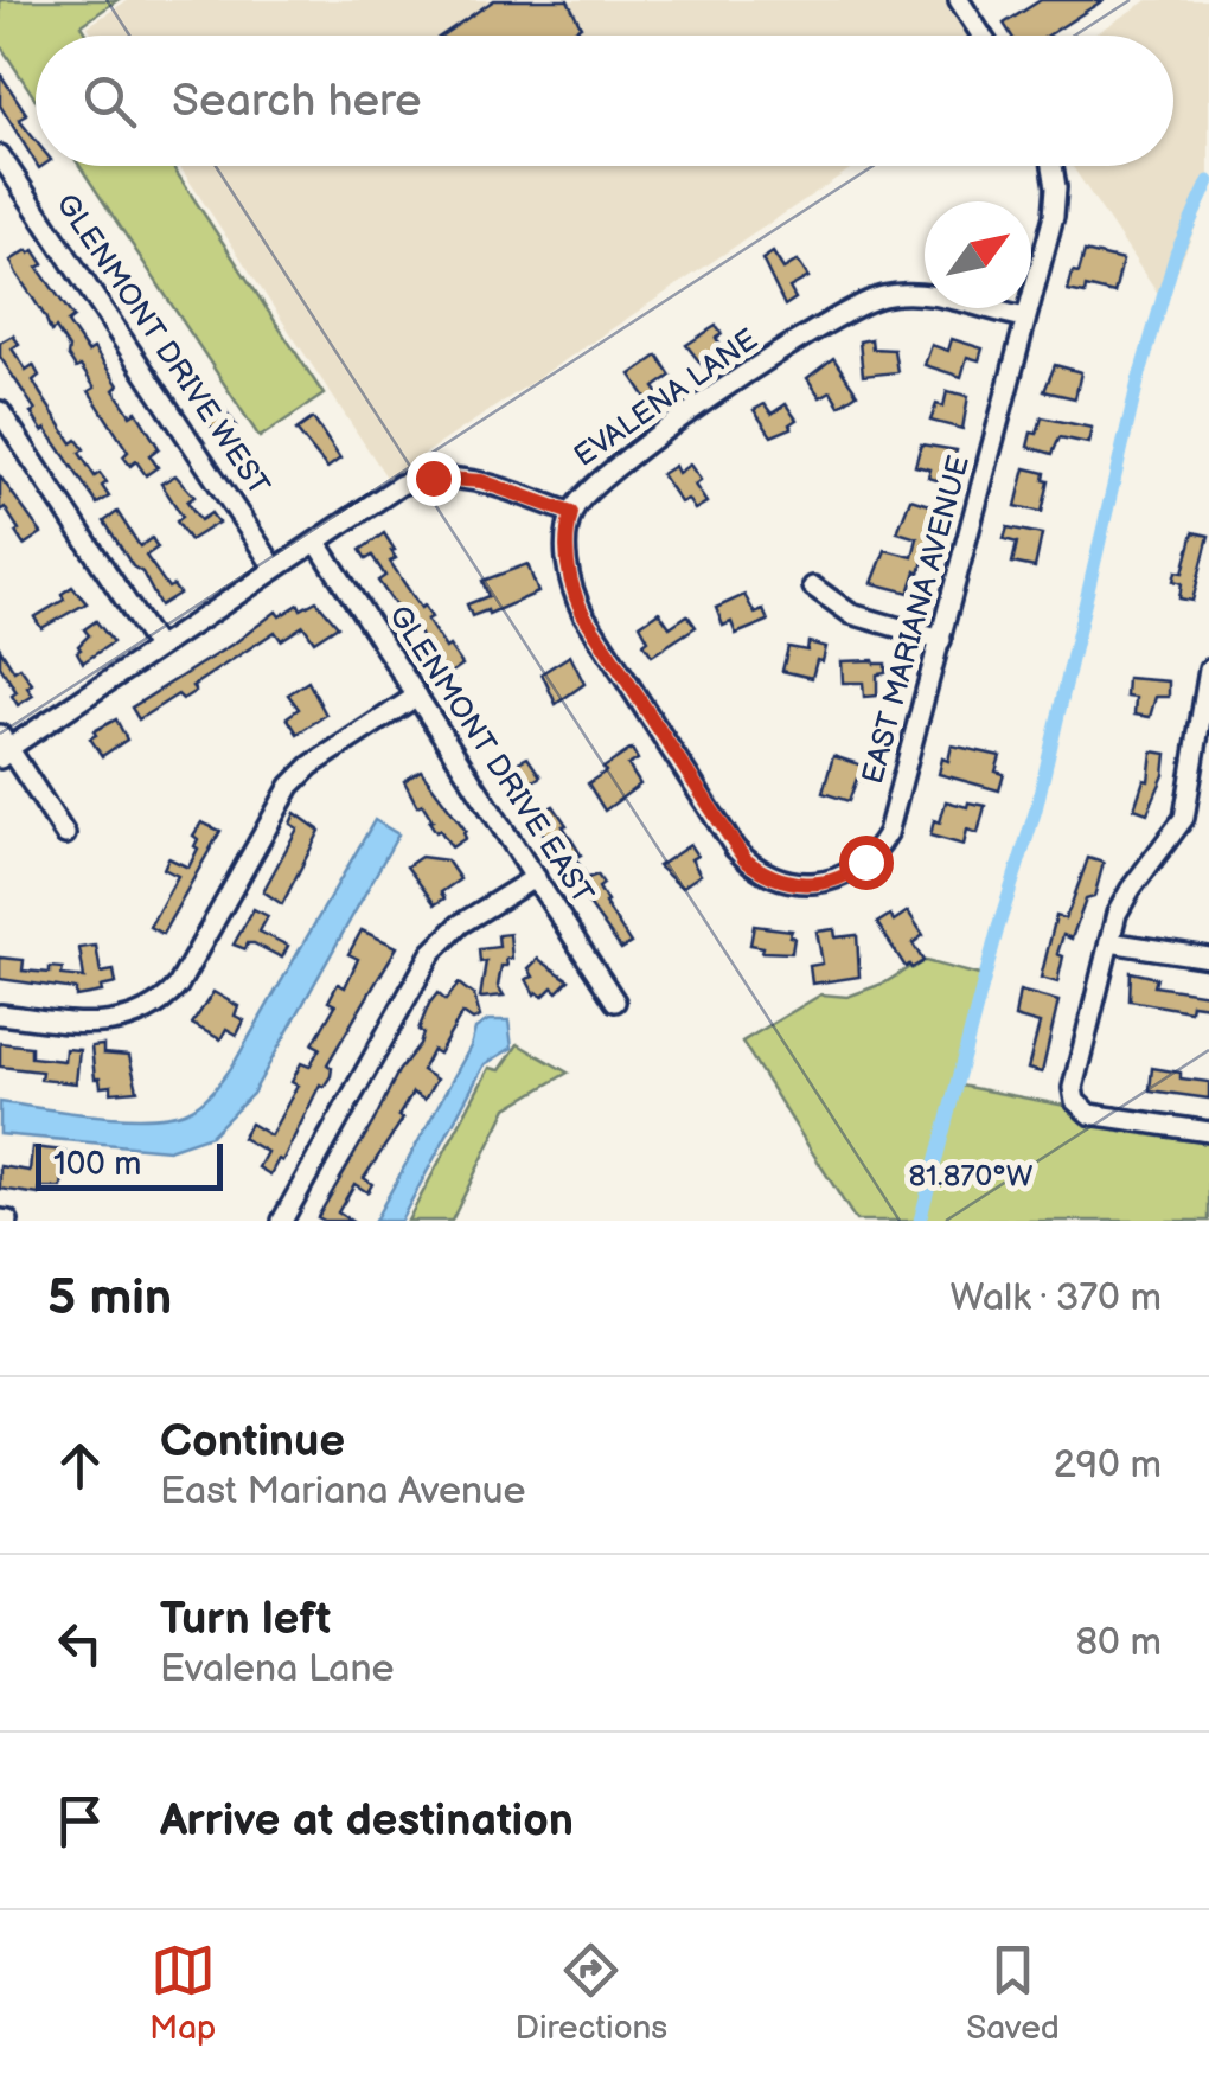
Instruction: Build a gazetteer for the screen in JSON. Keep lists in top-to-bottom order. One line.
{"streets":{"street":["GLENMONT DRIVE WEST","EVALENA LANE","EAST MARIANA AVENUE","GLENMONT DRIVE EAST"]},"crossings":[["GLENMONT DRIVE WEST","EVALENA LANE"],["EVALENA LANE","EAST MARIANA AVENUE"],["EVALENA LANE","GLENMONT DRIVE EAST"]],"scale_bar":"100 m","north":"top right","page":{"search":"Search here","scale":"100 m","heading":["5 min","Walk · 370 m"],"list":[["Continue","East Mariana Avenue","290 m"],["Turn left","Evalena Lane","80 m"],"Arrive at destination"],"nav":["Map","Directions","Saved"]},"coordinates":["81.870°W"]}
